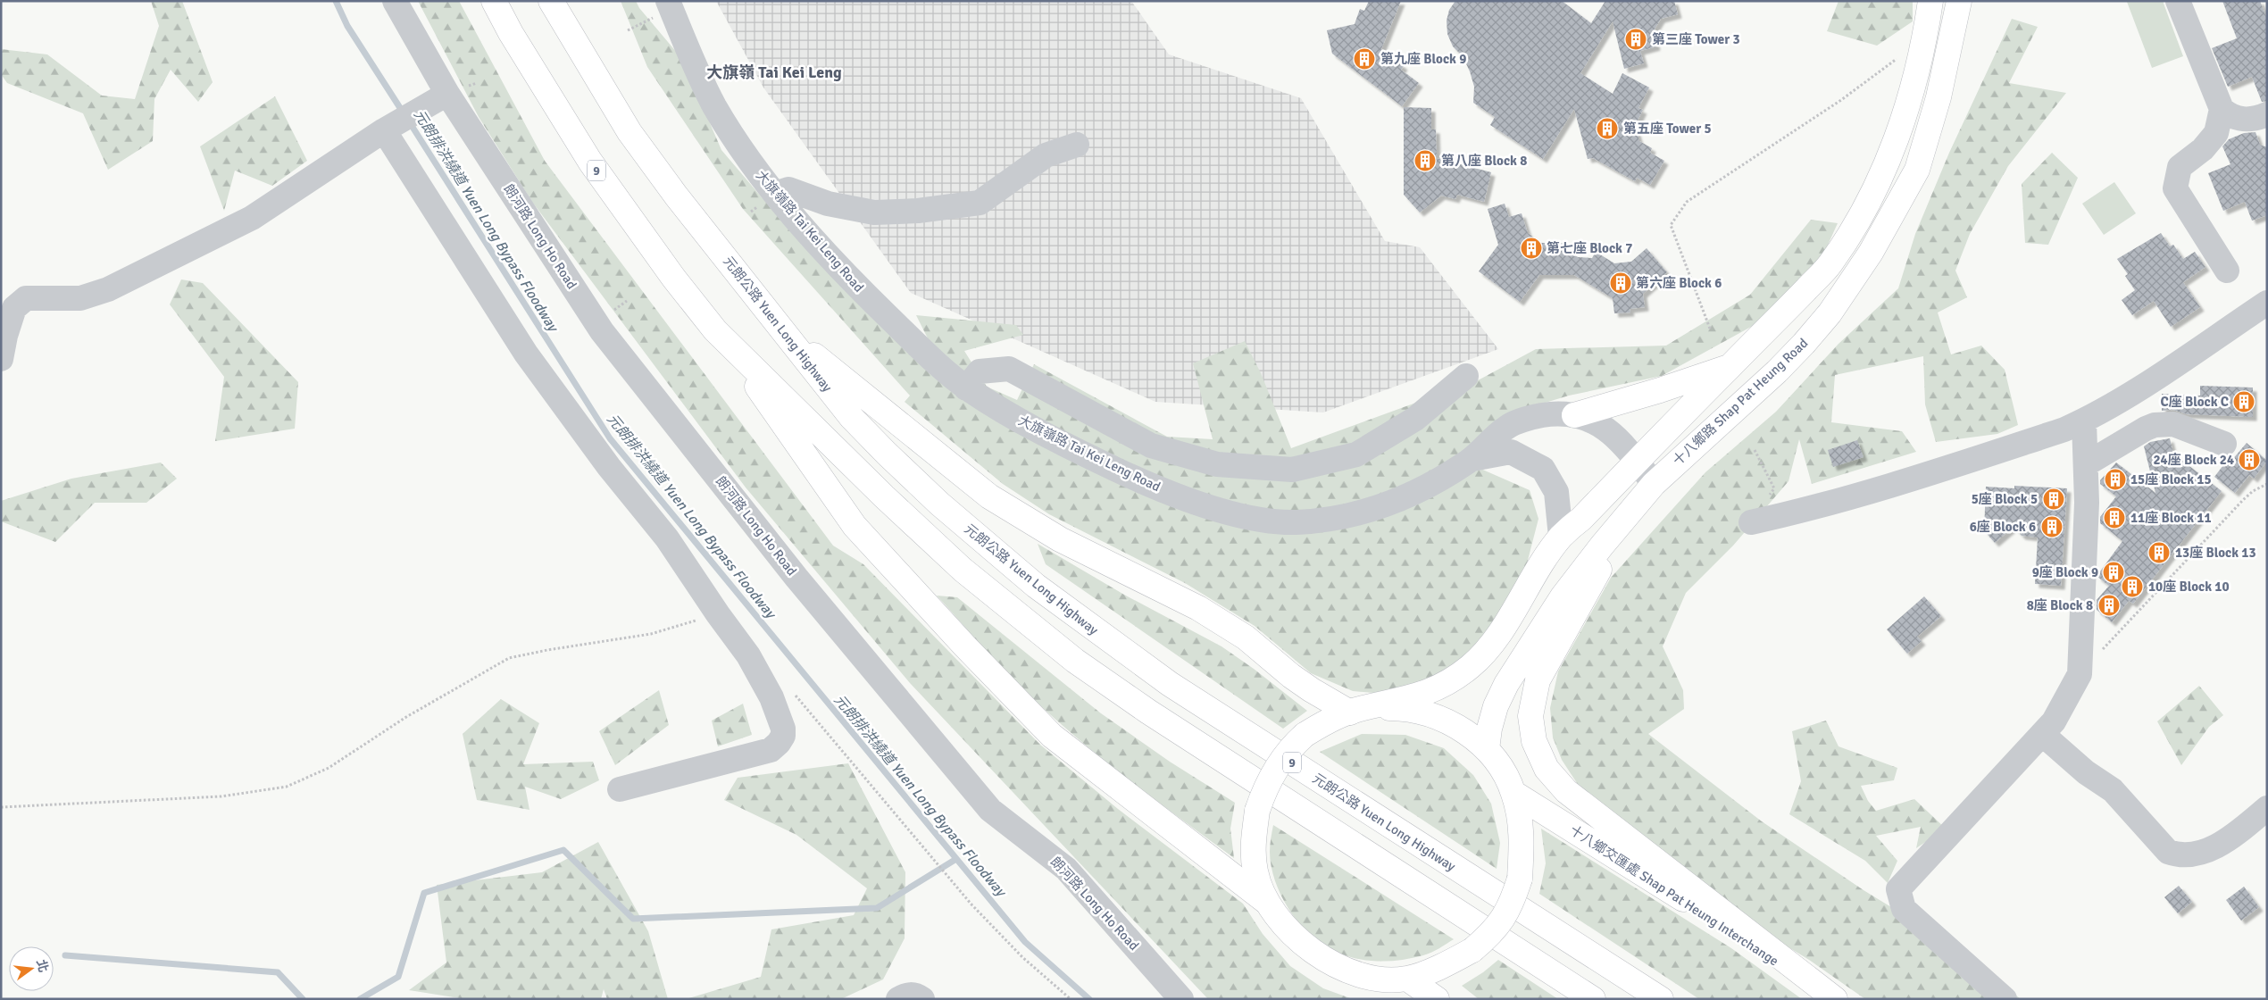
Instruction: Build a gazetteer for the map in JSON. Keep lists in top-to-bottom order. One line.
{"streets":{"main road":["9","元朗公路 Yuen Long Highway","十八鄉路 Shap Pat Heung Road","十八鄉交匯處 Shap Pat Heung Interchange"],"street":["大旗嶺路 Tai Kei Leng Road","朗河路 Long Ho Road"]},"crossings":[["大旗嶺路 Tai Kei Leng Road","十八鄉路 Shap Pat Heung Road"]],"districts":["大旗嶺 Tai Kei Leng"],"water":["元朗排洪繞道 Yuen Long Bypass Floodway"],"places":{"building":["第三座 Tower 3","第九座 Block 9","第五座 Tower 5","第八座 Block 8","第七座 Block 7","第六座 Block 6","C座 Block C","24座 Block 24","15座 Block 15","5座 Block 5","11座 Block 11","6座 Block 6","13座 Block 13","9座 Block 9","10座 Block 10","8座 Block 8"]},"north":"right"}
